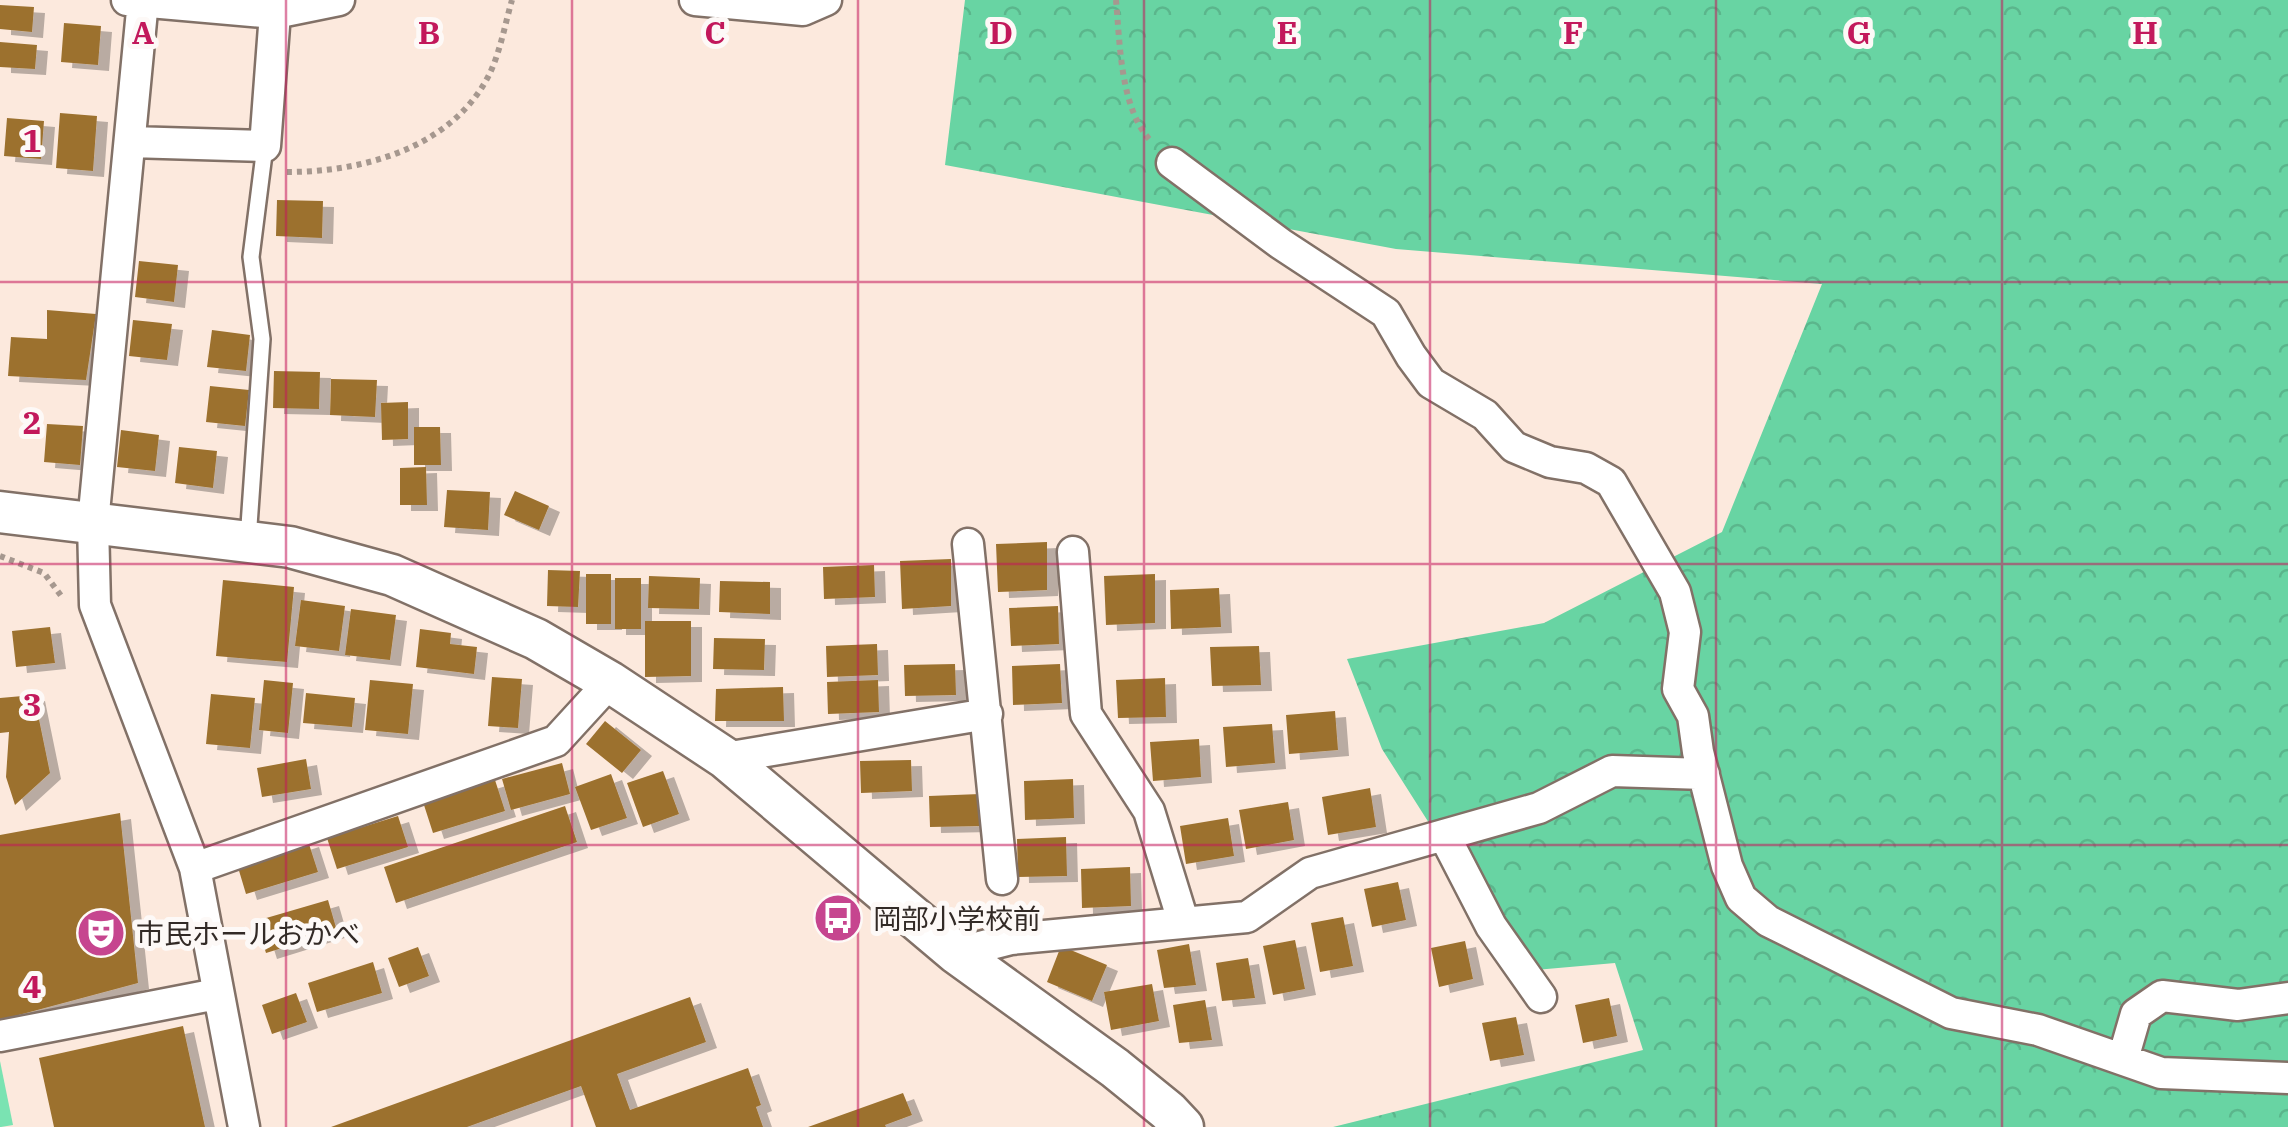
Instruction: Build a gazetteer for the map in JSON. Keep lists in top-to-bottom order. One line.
{"places":{"bus stop":["岡部小学校前"],"theatre":["市民ホールおかべ"]},"grid":{"columns":["A","B","C","D","E","F","G","H"],"rows":["1","2","3","4"]}}
